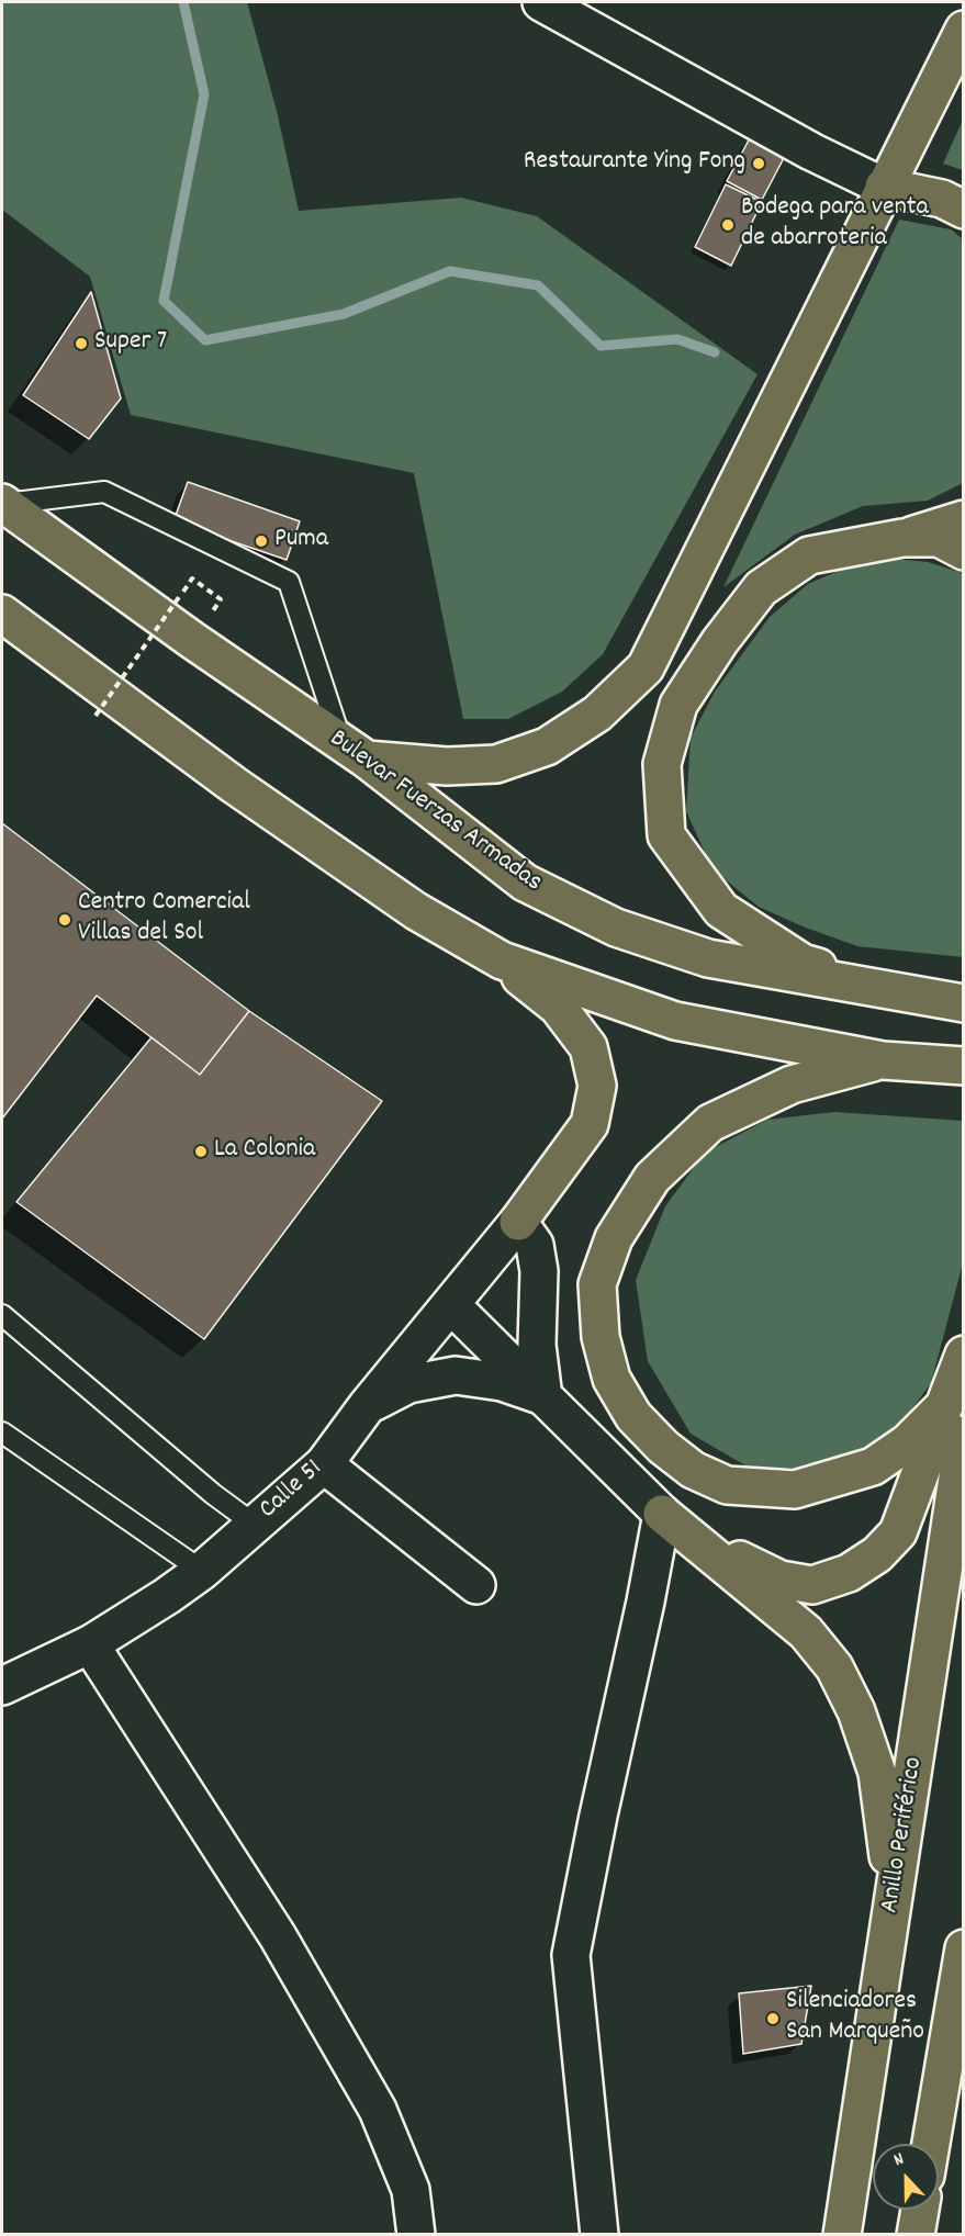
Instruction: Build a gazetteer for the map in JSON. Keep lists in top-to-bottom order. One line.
{"streets":{"highway":["Bulevar Fuerzas Armadas","Anillo Periférico"],"street":["Calle 51"]},"places":["Restaurante Ying Fong","Bodega para venta de abarroteria","Super 7","Puma","Centro Comercial Villas del Sol","La Colonia","Silenciadores San Marqueño"],"north":"top"}
